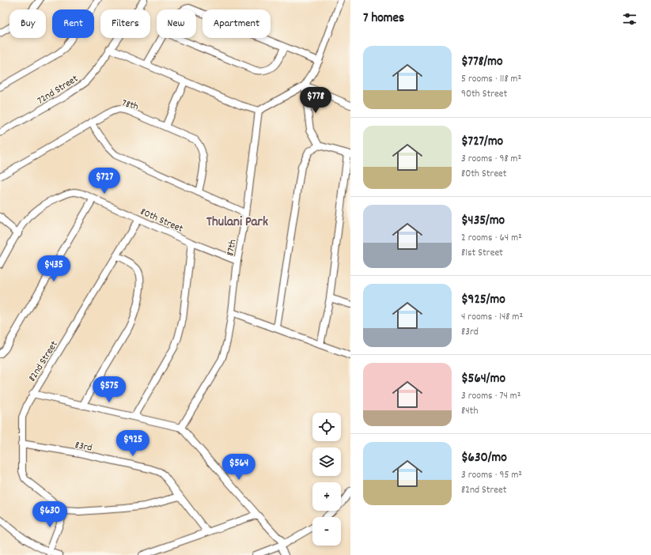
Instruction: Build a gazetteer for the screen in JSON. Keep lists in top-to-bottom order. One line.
{"streets":{"street":["72nd Street","78th","80th Street","87th","82nd Street","83rd"]},"crossings":[["80th Street","87th"],["80th Street","82nd Street"],["82nd Street","83rd"]],"districts":["Thulani Park"],"page":{"heading":"7 homes","chip":["Buy","Rent","Filters","New","Apartment"],"list":[{"name":"$778/mo","note":"5 rooms · 118 m² · 90th Street"},{"name":"$727/mo","note":"3 rooms · 98 m² · 80th Street"},{"name":"$435/mo","note":"2 rooms · 64 m² · 81st Street"},{"name":"$925/mo","note":"4 rooms · 148 m² · 83rd"},{"name":"$564/mo","note":"3 rooms · 74 m² · 84th"},{"name":"$630/mo","note":"3 rooms · 95 m² · 82nd Street"}],"price":["$778","$727","$435","$575","$925","$564","$630"],"map_buttons":["+","−"]}}
